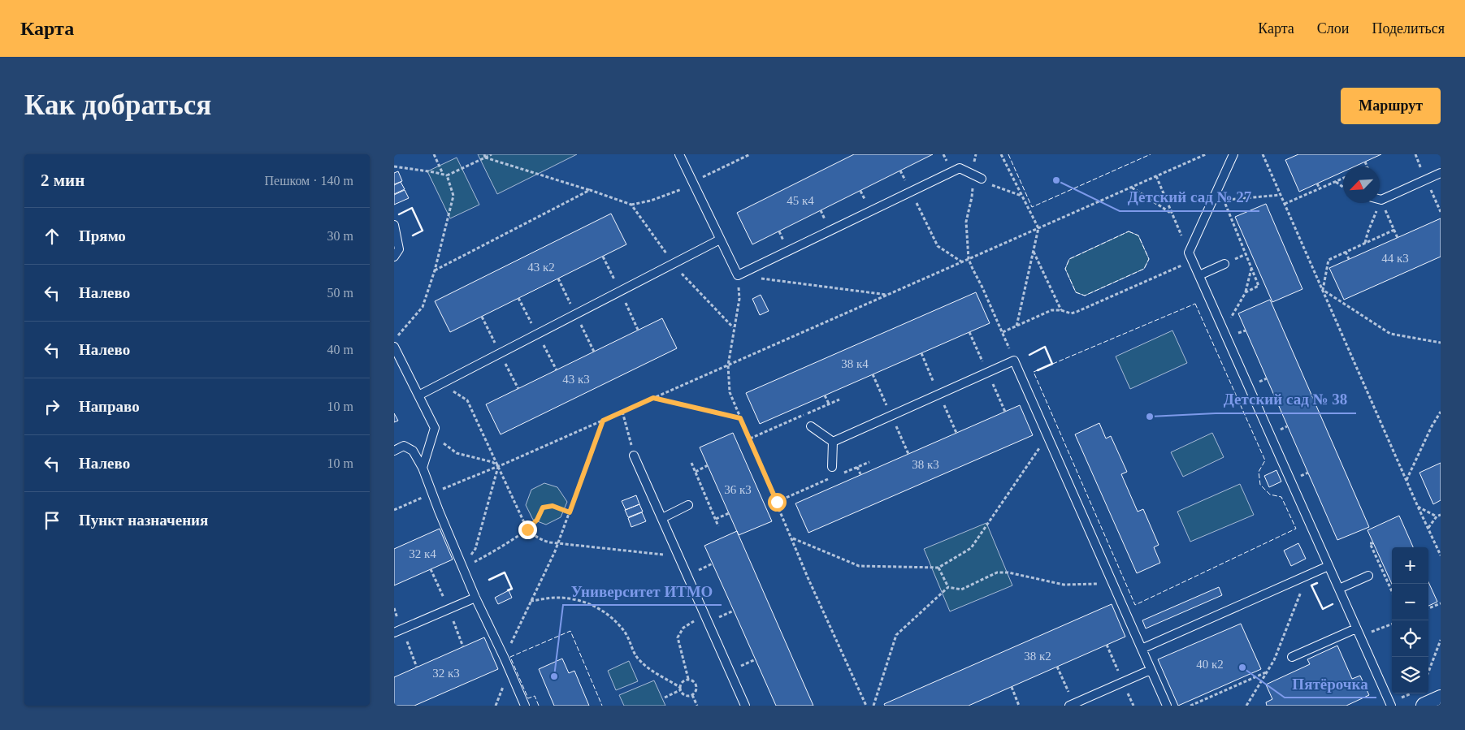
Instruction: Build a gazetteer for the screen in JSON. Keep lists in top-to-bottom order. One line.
{"places":["Детский сад № 27","Детский сад № 38","Пятёрочка","Университет ИТМО"],"house_numbers":["45 к4","44 к3","43 к2","38 к4","43 к3","38 к3","36 к3","32 к4","38 к2","40 к2","32 к3"],"north":"bottom left","page":{"header":"Карта","nav":["Карта","Слои","Поделиться"],"buttons":"Маршрут","title":"Как добраться","heading":["2 мин","Пешком · 140 m"],"list":[["Прямо","30 m"],["Налево","50 m"],["Налево","40 m"],["Направо","10 m"],["Налево","10 m"],"Пункт назначения"],"map_buttons":["+","−"]}}
